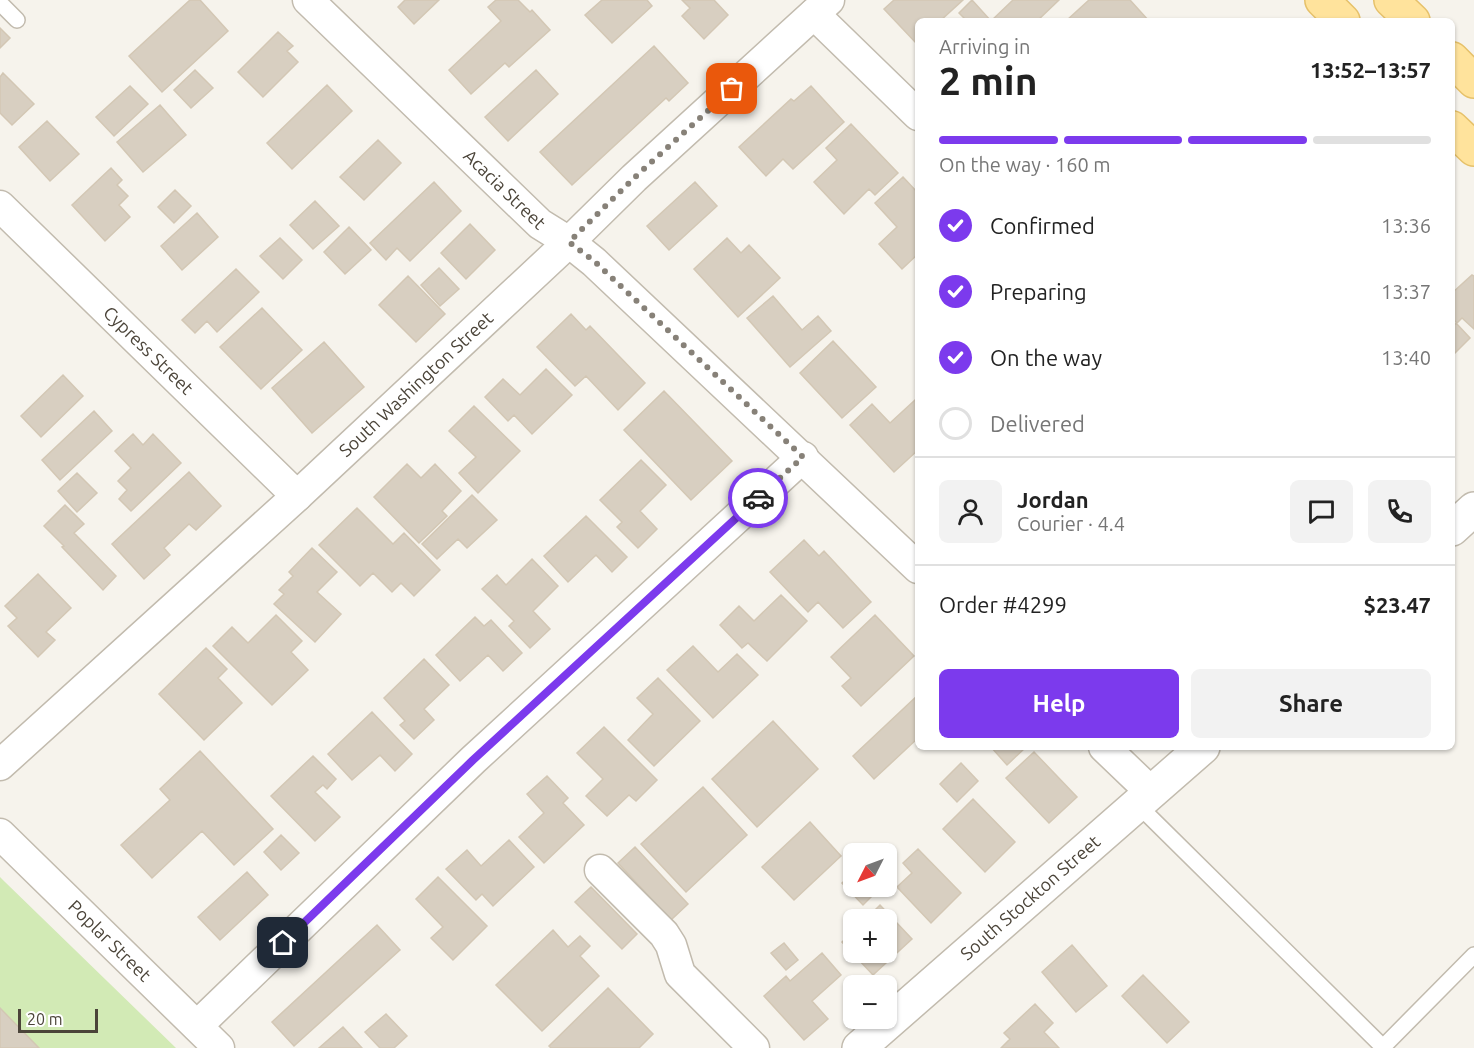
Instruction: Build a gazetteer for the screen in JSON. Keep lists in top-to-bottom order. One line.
{"streets":{"street":["Acacia Street","Cypress Street","South Washington Street","South Stockton Street","Poplar Street"]},"crossings":[["Acacia Street","South Washington Street"],["Cypress Street","South Washington Street"]],"scale_bar":"20 m","north":"bottom left","page":{"heading":["2 min","Arriving in","13:52–13:57"],"panel":["Jordan","Courier · 4.4","Order #4299","$23.47"],"bar":"On the way · 160 m","list":[["Confirmed","13:36"],["Preparing","13:37"],["On the way","13:40"],"Delivered"],"buttons":["Help","Share"],"map_buttons":["+","−"],"scale":"20 m"}}
